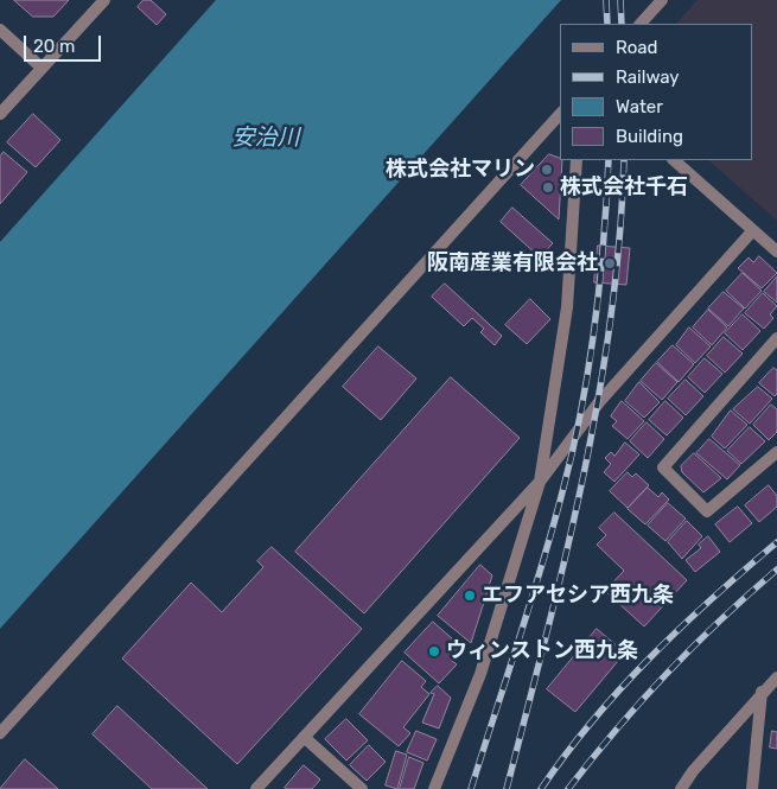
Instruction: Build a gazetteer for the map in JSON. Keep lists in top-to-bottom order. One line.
{"water":["安治川"],"places":["株式会社マリン","株式会社千石","阪南産業有限会社","エフアセシア西九条","ウィンストン西九条"],"legend":["Road","Railway","Water","Building"],"scale_bar":"20 m"}
